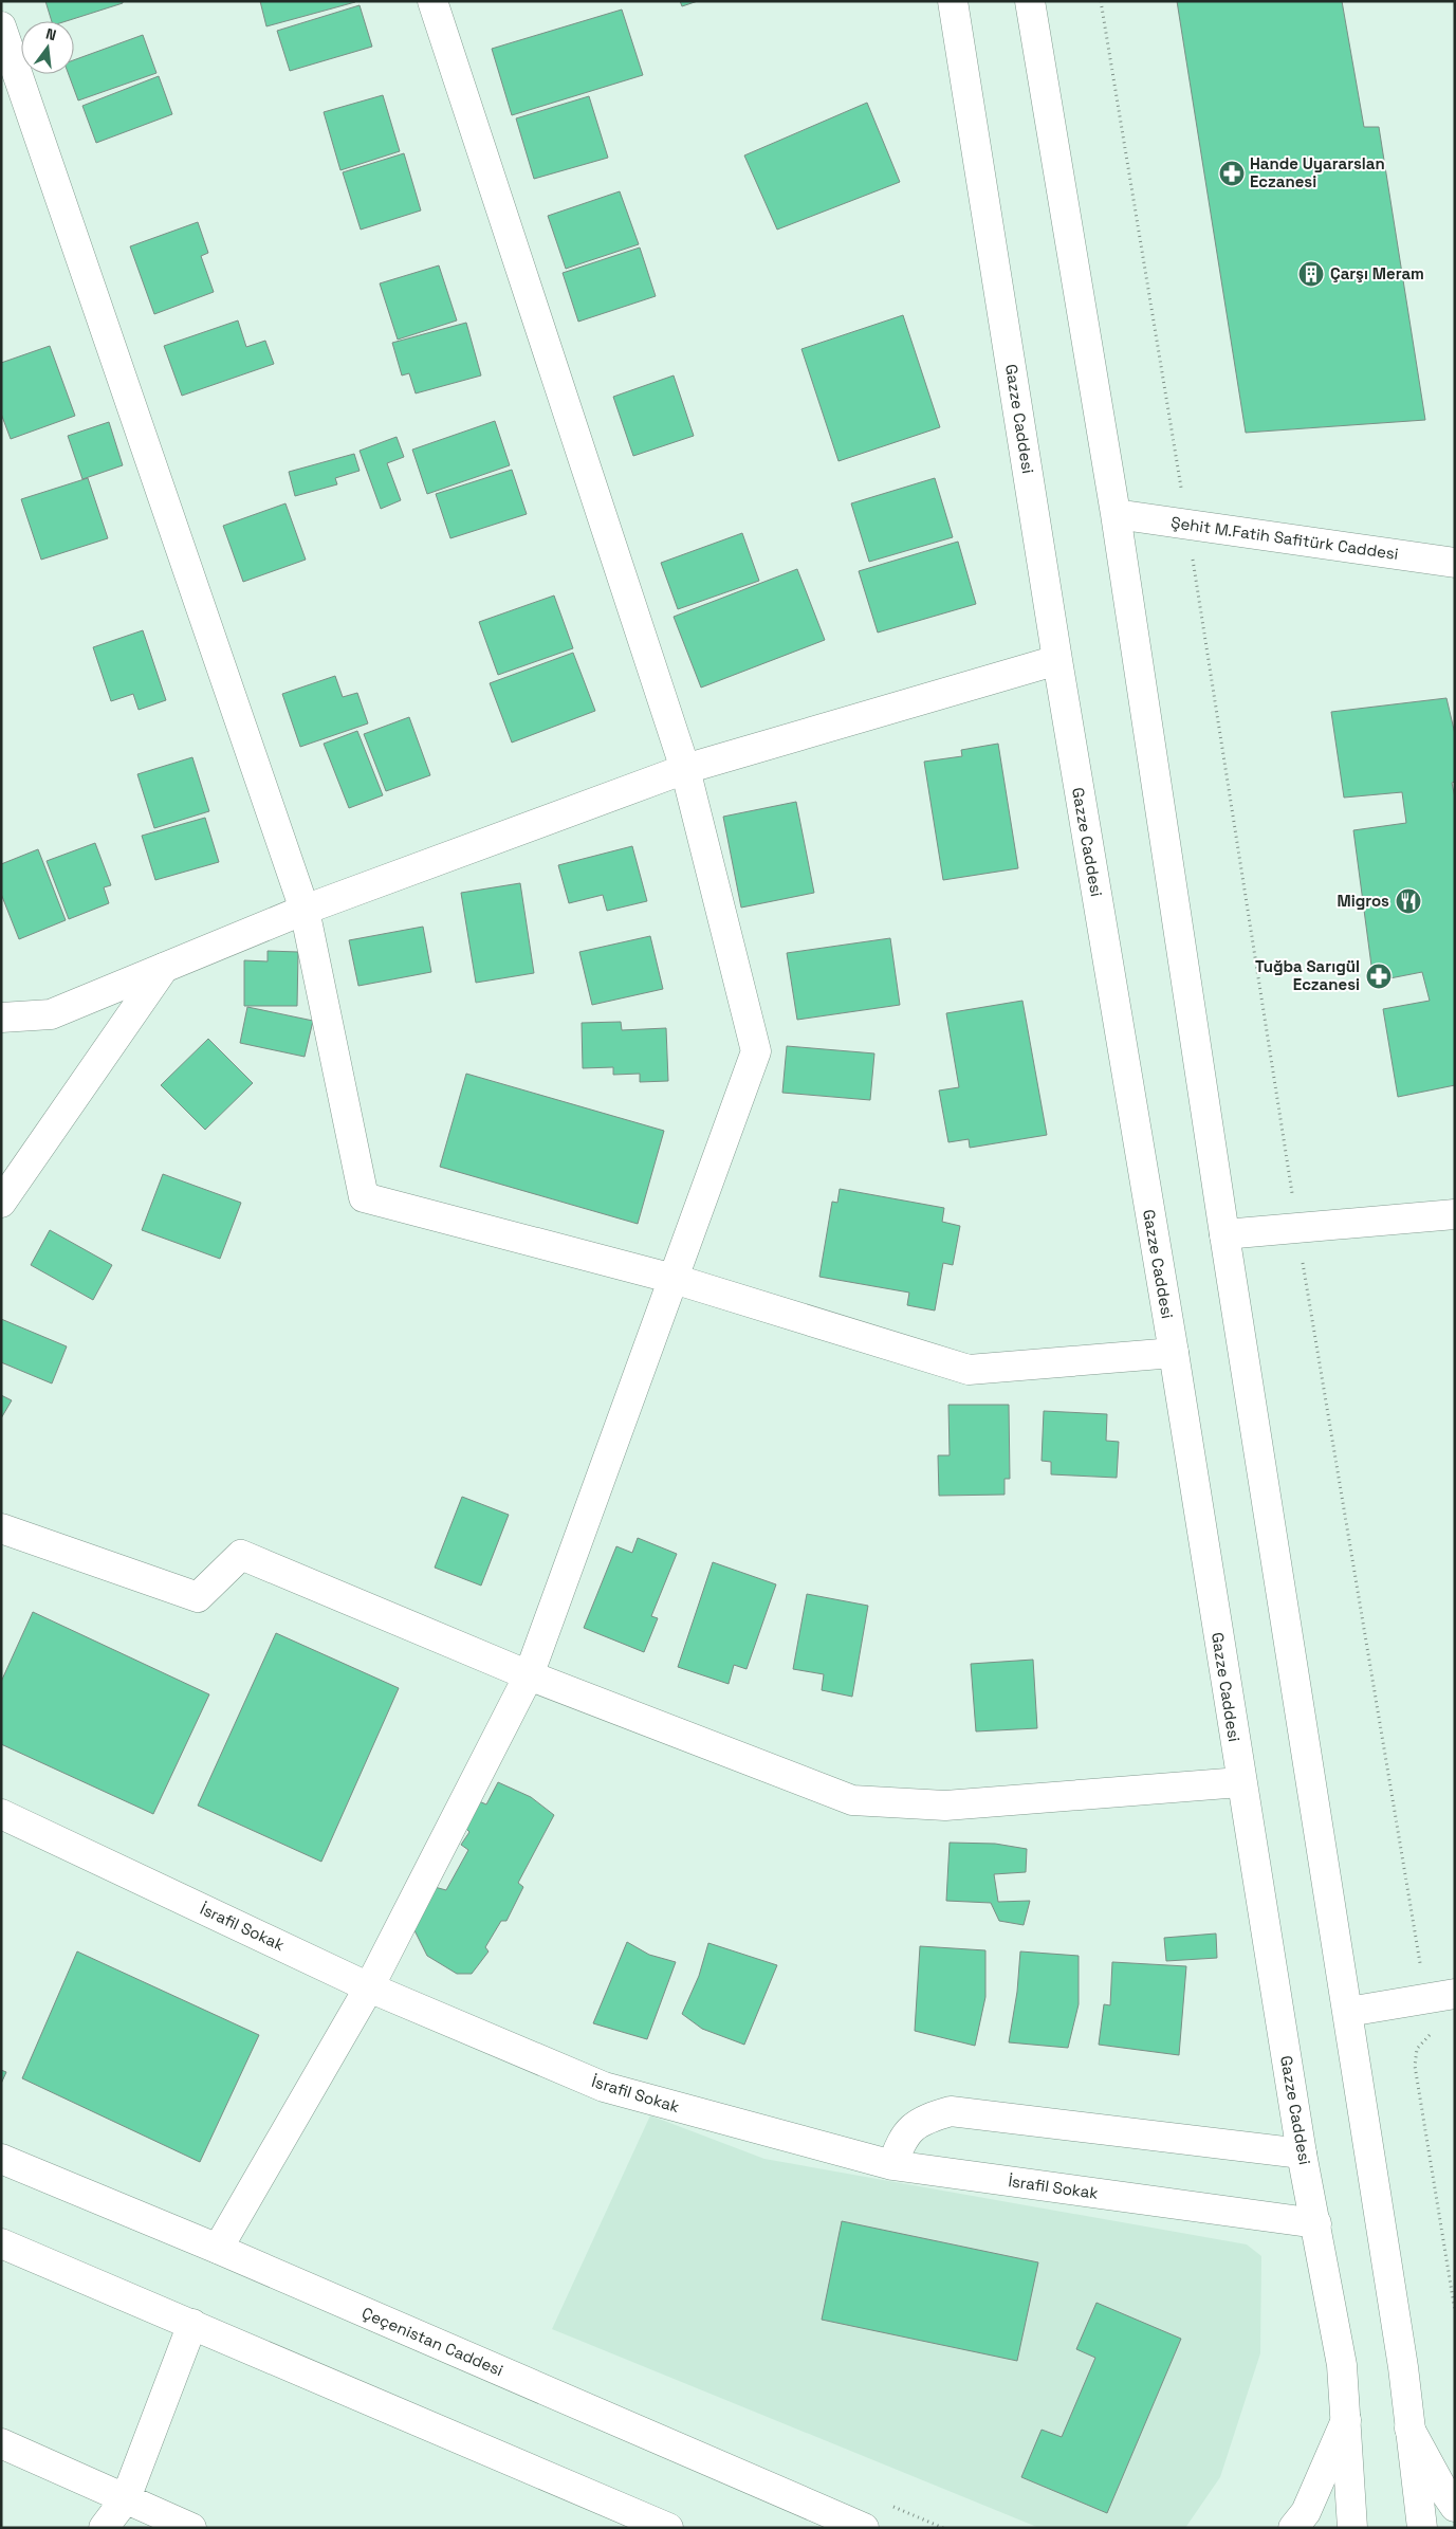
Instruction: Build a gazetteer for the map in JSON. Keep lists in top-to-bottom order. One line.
{"streets":{"street":["Gazze Caddesi","Şehit M.Fatih Safitürk Caddesi","İsrafil Sokak","Çeçenistan Caddesi"]},"crossings":[["Gazze Caddesi","İsrafil Sokak"]],"places":{"pharmacy":["Hande Uyararslan Eczanesi","Tuğba Sarıgül Eczanesi"],"building":["Çarşı Meram"],"restaurant":["Migros"]},"north":"top"}
